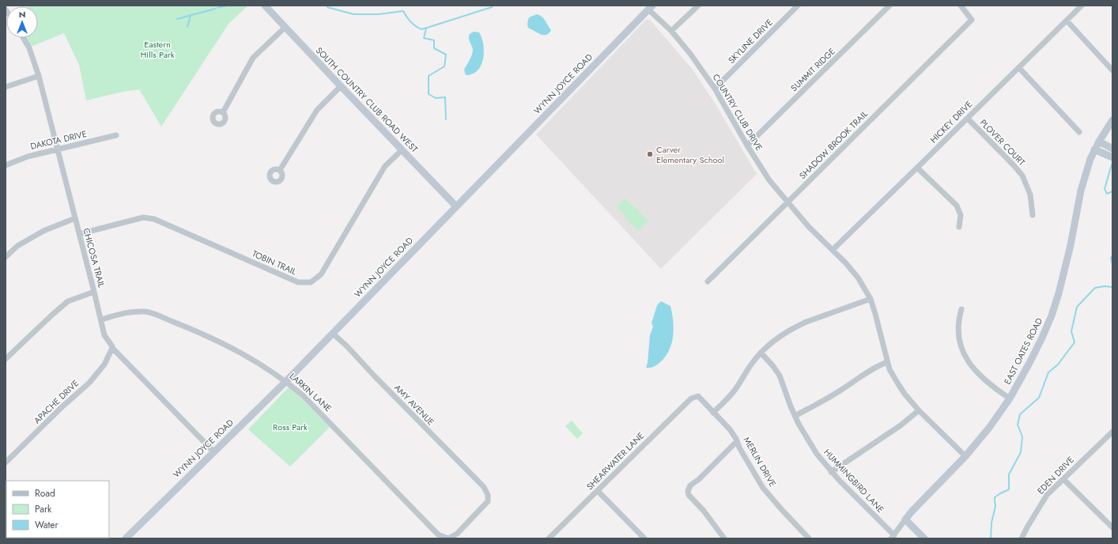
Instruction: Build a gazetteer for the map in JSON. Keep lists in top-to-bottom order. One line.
{"streets":{"street":["SKYLINE DRIVE","SUMMIT RIDGE","WYNN JOYCE ROAD","SOUTH COUNTRY CLUB ROAD WEST","COUNTRY CLUB DRIVE","HICKEY DRIVE","DAKOTA DRIVE","PLOVER COURT","SHADOW BROOK TRAIL","CHICOSA TRAIL","TOBIN TRAIL","EAST OATES ROAD","LARKIN LANE","APACHE DRIVE","AMY AVENUE","SHEARWATER LANE","MERLIN DRIVE","EDEN DRIVE","HUMMINGBIRD LANE"]},"crossings":[["SKYLINE DRIVE","COUNTRY CLUB DRIVE"],["SUMMIT RIDGE","COUNTRY CLUB DRIVE"],["WYNN JOYCE ROAD","SOUTH COUNTRY CLUB ROAD WEST"],["WYNN JOYCE ROAD","COUNTRY CLUB DRIVE"],["WYNN JOYCE ROAD","CHICOSA TRAIL"],["WYNN JOYCE ROAD","LARKIN LANE"],["WYNN JOYCE ROAD","AMY AVENUE"],["SOUTH COUNTRY CLUB ROAD WEST","TOBIN TRAIL"],["COUNTRY CLUB DRIVE","HICKEY DRIVE"],["COUNTRY CLUB DRIVE","SHADOW BROOK TRAIL"],["COUNTRY CLUB DRIVE","EAST OATES ROAD"],["HICKEY DRIVE","PLOVER COURT"],["DAKOTA DRIVE","CHICOSA TRAIL"],["CHICOSA TRAIL","TOBIN TRAIL"],["CHICOSA TRAIL","LARKIN LANE"],["CHICOSA TRAIL","APACHE DRIVE"],["EAST OATES ROAD","HUMMINGBIRD LANE"],["LARKIN LANE","AMY AVENUE"],["SHEARWATER LANE","MERLIN DRIVE"]],"parks":["Eastern Hills Park","Ross Park"],"places":["Carver Elementary School"],"legend":["Road","Park","Water"],"north":"top"}
